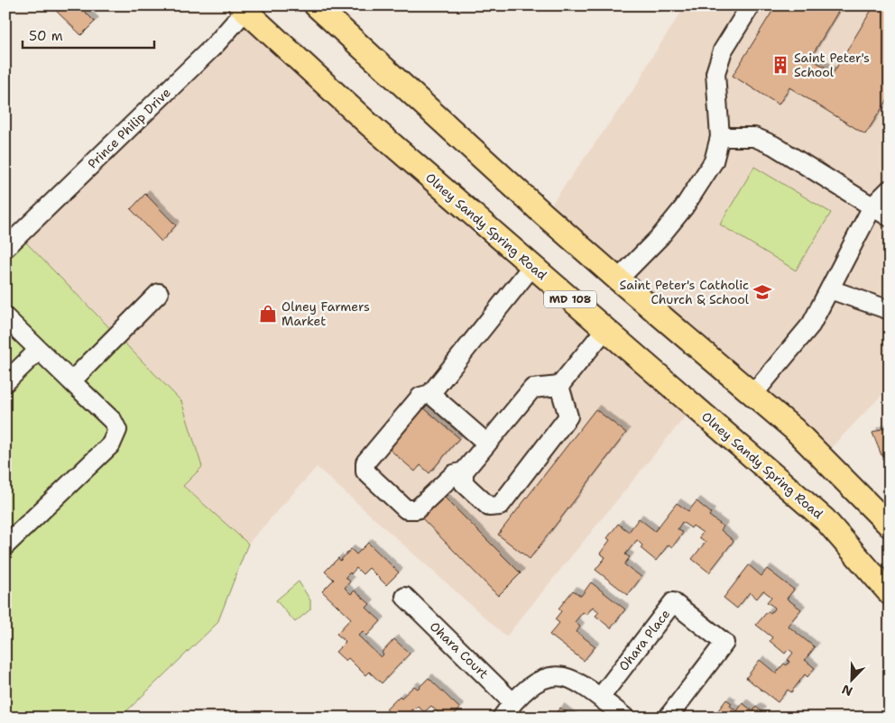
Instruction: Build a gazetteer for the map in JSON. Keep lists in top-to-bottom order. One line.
{"streets":{"main road":["Olney Sandy Spring Road","MD 108"],"street":["Prince Philip Drive","Ohara Place","Ohara Court"]},"crossings":[["Prince Philip Drive","Olney Sandy Spring Road"]],"places":{"building":["Saint Peter's School"],"school or university":["Saint Peter's Catholic Church & School"],"shop":["Olney Farmers Market"]},"scale_bar":"50 m","north":"bottom left"}
